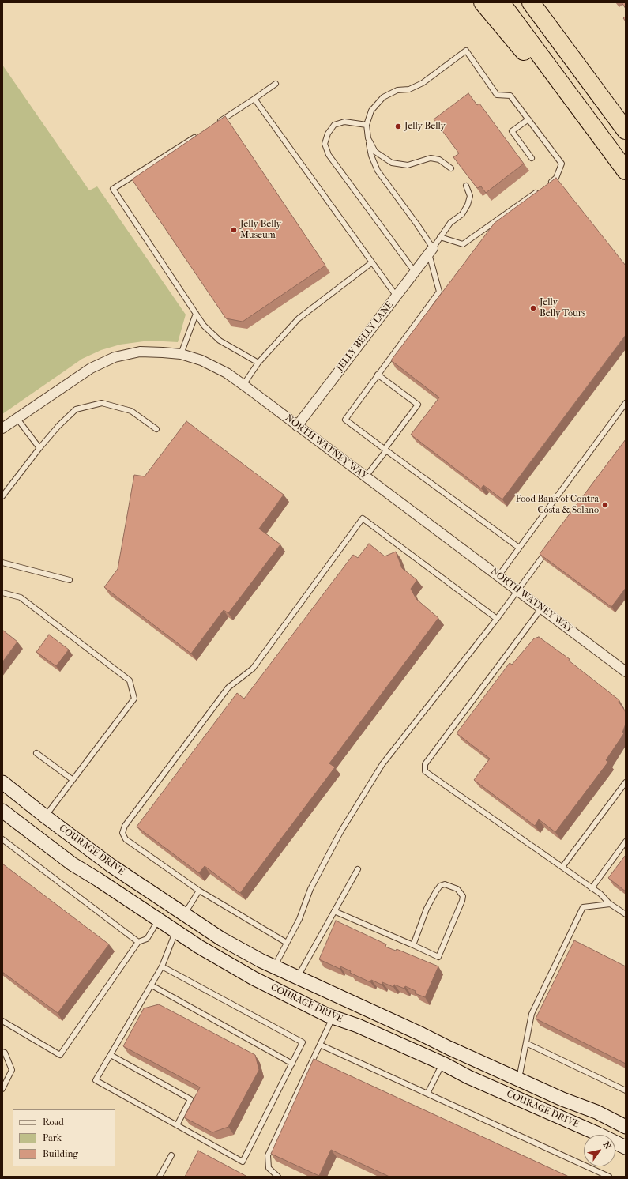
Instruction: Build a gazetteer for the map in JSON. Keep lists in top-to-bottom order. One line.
{"streets":{"street":["JELLY BELLY LANE","NORTH WATNEY WAY","COURAGE DRIVE"]},"crossings":[["JELLY BELLY LANE","NORTH WATNEY WAY"]],"places":["Jelly Belly","Jelly Belly Museum","Jelly Belly Tours","Food Bank of Contra Costa & Solano"],"legend":["Road","Park","Building"],"north":"top right"}
